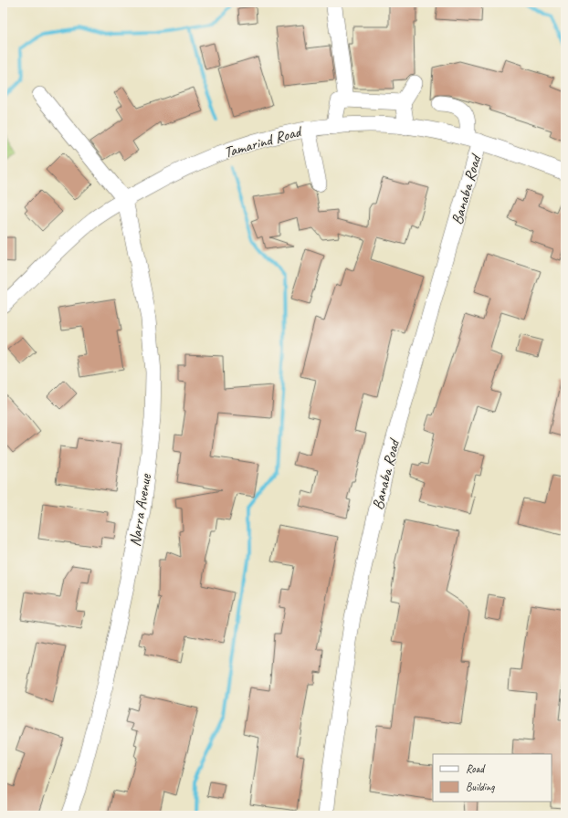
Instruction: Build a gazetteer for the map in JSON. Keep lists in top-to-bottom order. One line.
{"streets":{"street":["Tamarind Road","Banaba Road","Narra Avenue"]},"crossings":[["Tamarind Road","Banaba Road"],["Tamarind Road","Narra Avenue"]],"legend":["Road","Building"]}
